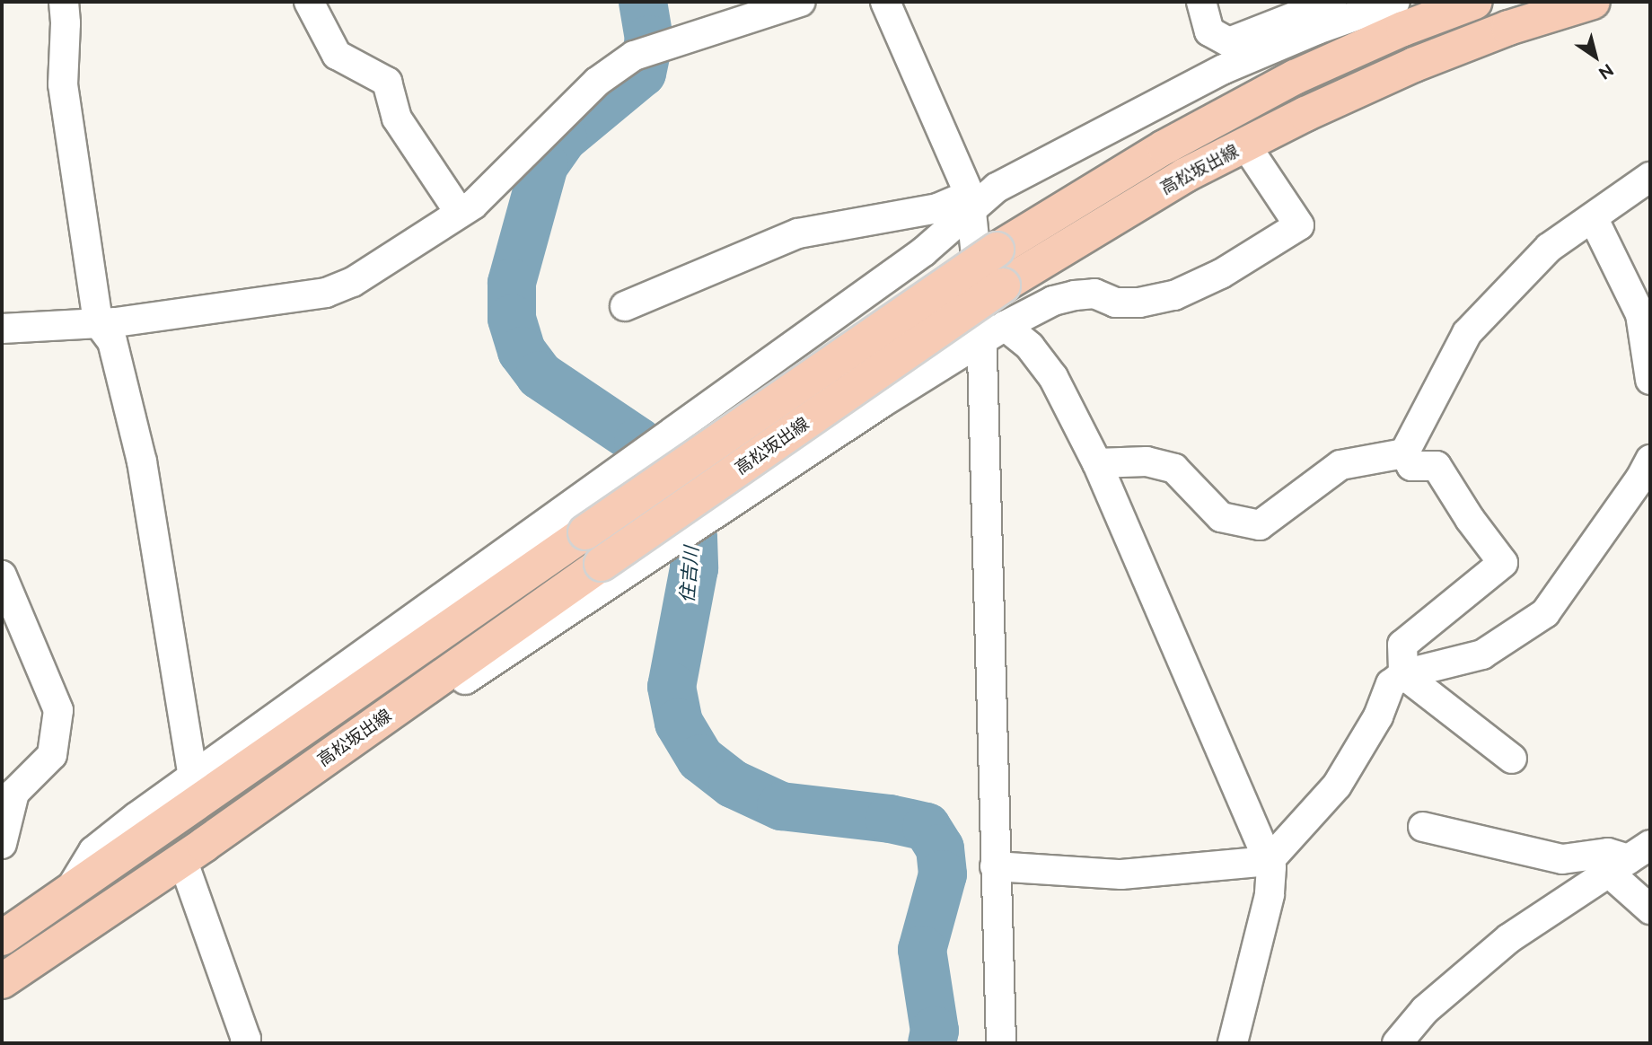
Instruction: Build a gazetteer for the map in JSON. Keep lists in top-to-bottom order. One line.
{"streets":{"main road":["高松坂出線"]},"water":["住吉川"],"north":"bottom right"}
